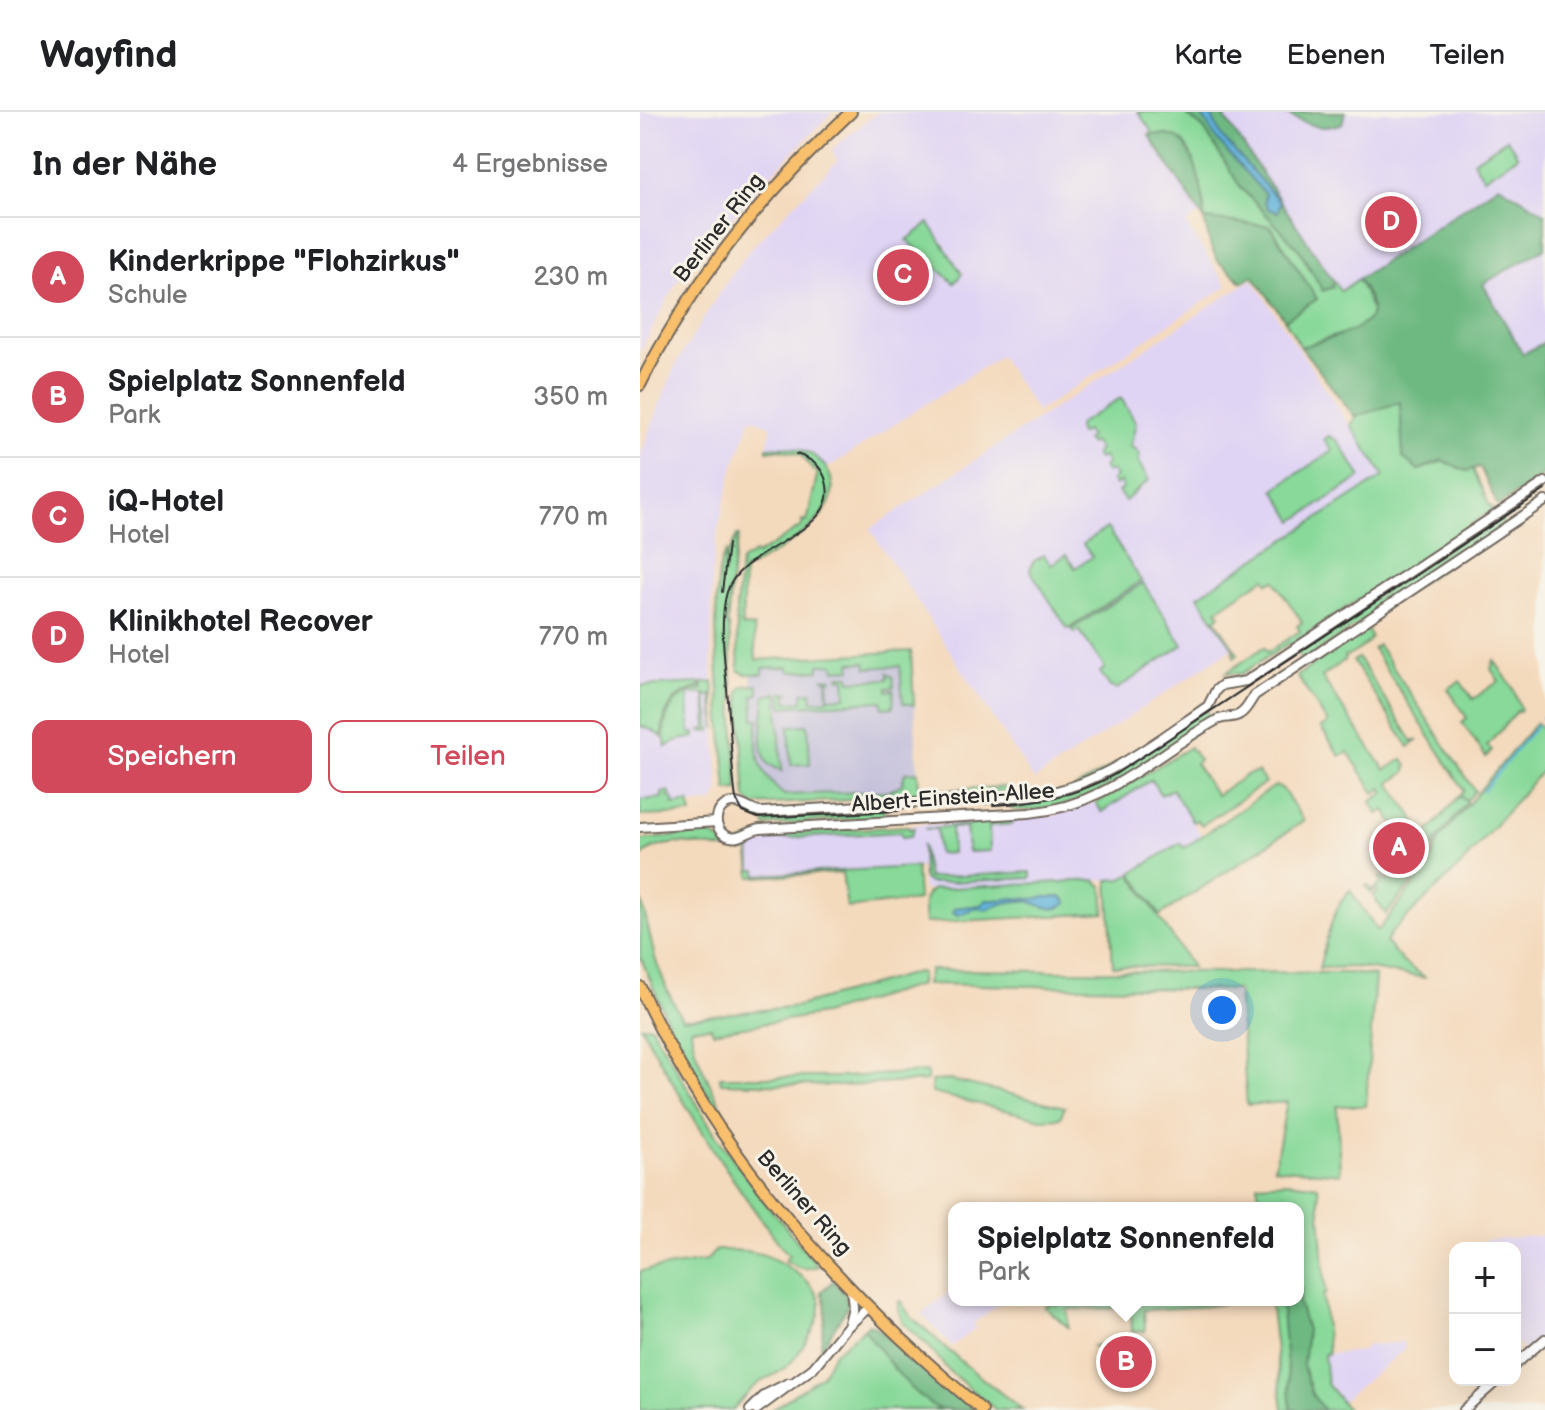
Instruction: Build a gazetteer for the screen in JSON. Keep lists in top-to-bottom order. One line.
{"streets":{"main road":["Berliner Ring"],"street":["Albert-Einstein-Allee"]},"page":{"header":"Wayfind","nav":["Karte","Ebenen","Teilen"],"heading":["In der Nähe","4 Ergebnisse"],"pins":["D","C","A","B"],"list":[{"mark":"A","name":"Kinderkrippe \"Flohzirkus\"","note":"Schule","value":"230 m"},{"mark":"B","name":"Spielplatz Sonnenfeld","note":"Park","value":"350 m"},{"mark":"C","name":"iQ-Hotel","note":"Hotel","value":"770 m"},{"mark":"D","name":"Klinikhotel Recover","note":"Hotel","value":"770 m"}],"buttons":["Speichern","Teilen"],"popup":["Spielplatz Sonnenfeld","Park"],"map_buttons":["+","−"]}}
